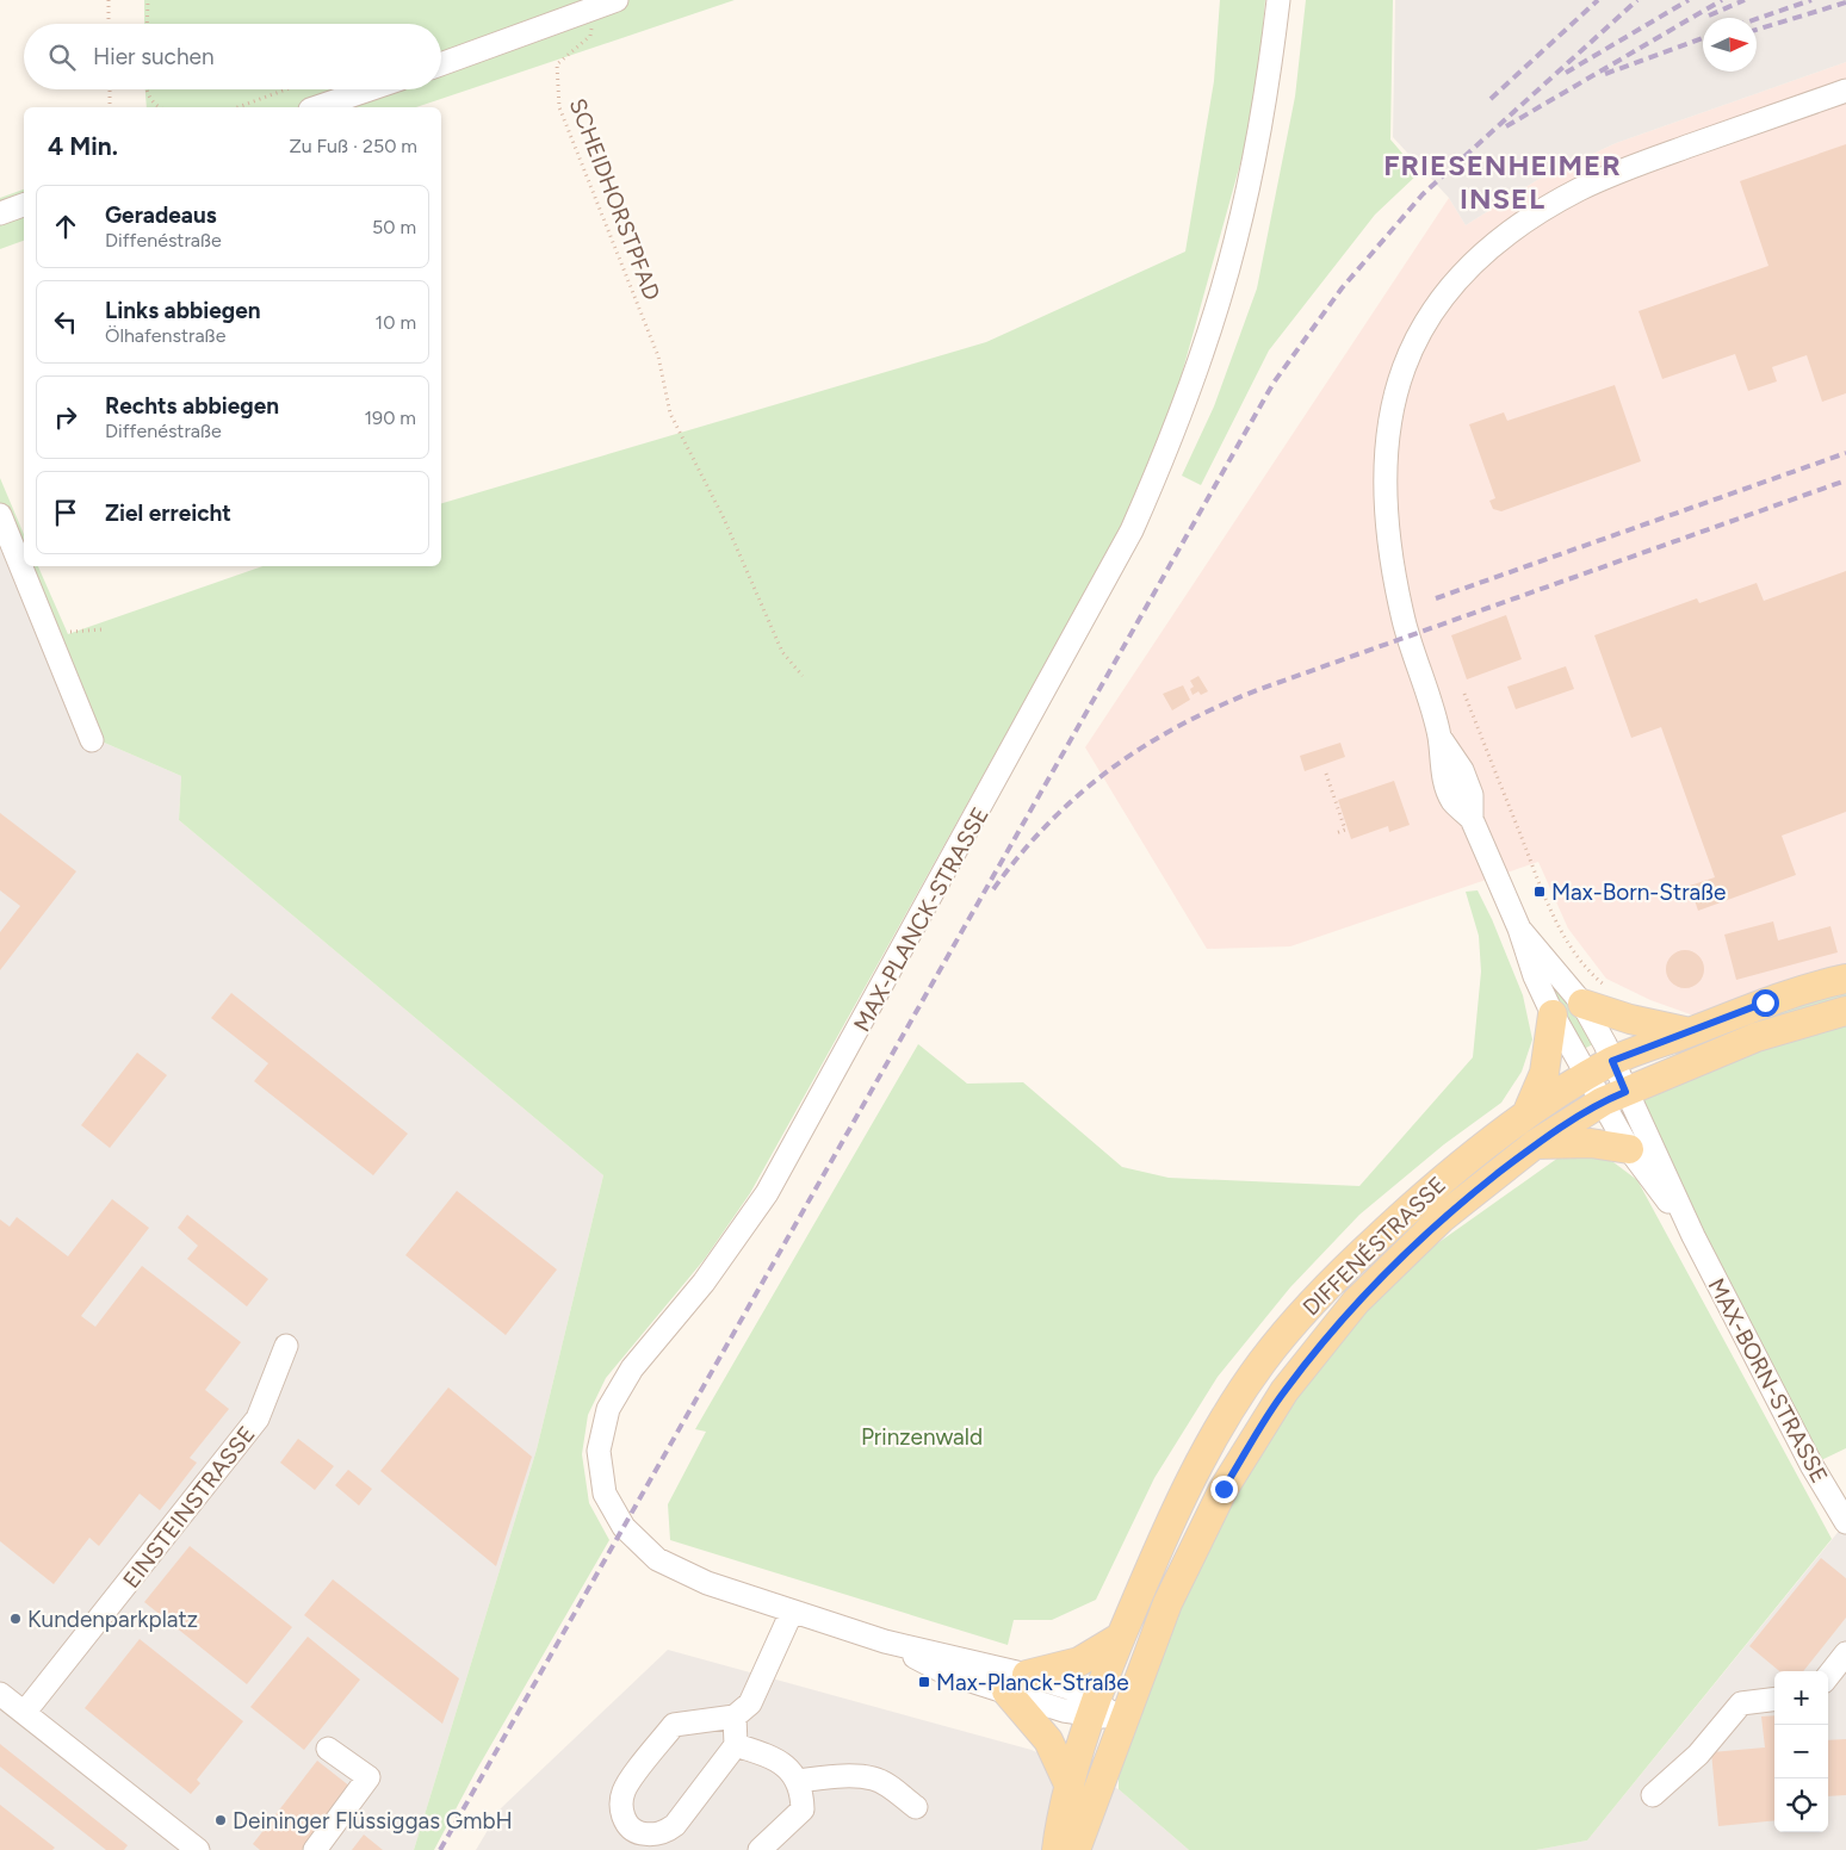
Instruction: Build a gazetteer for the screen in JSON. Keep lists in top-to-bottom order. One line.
{"streets":{"main road":["DIFFENÉSTRASSE"],"street":["MAX-PLANCK-STRASSE","MAX-BORN-STRASSE","EINSTEINSTRASSE"],"path":["SCHEIDHORSTPFAD"]},"crossings":[["MAX-PLANCK-STRASSE","DIFFENÉSTRASSE"],["DIFFENÉSTRASSE","MAX-BORN-STRASSE"]],"districts":["FRIESENHEIMER INSEL"],"parks":["Prinzenwald"],"places":{"transit":["Max-Born-Straße","Max-Planck-Straße"],"other":["Kundenparkplatz","Deininger Flüssiggas GmbH"]},"north":"right","page":{"search":"Hier suchen","heading":["4 Min.","Zu Fuß · 250 m"],"list":[["Geradeaus","Diffenéstraße","50 m"],["Links abbiegen","Ölhafenstraße","10 m"],["Rechts abbiegen","Diffenéstraße","190 m"],"Ziel erreicht"],"map_buttons":["+","−"]}}
